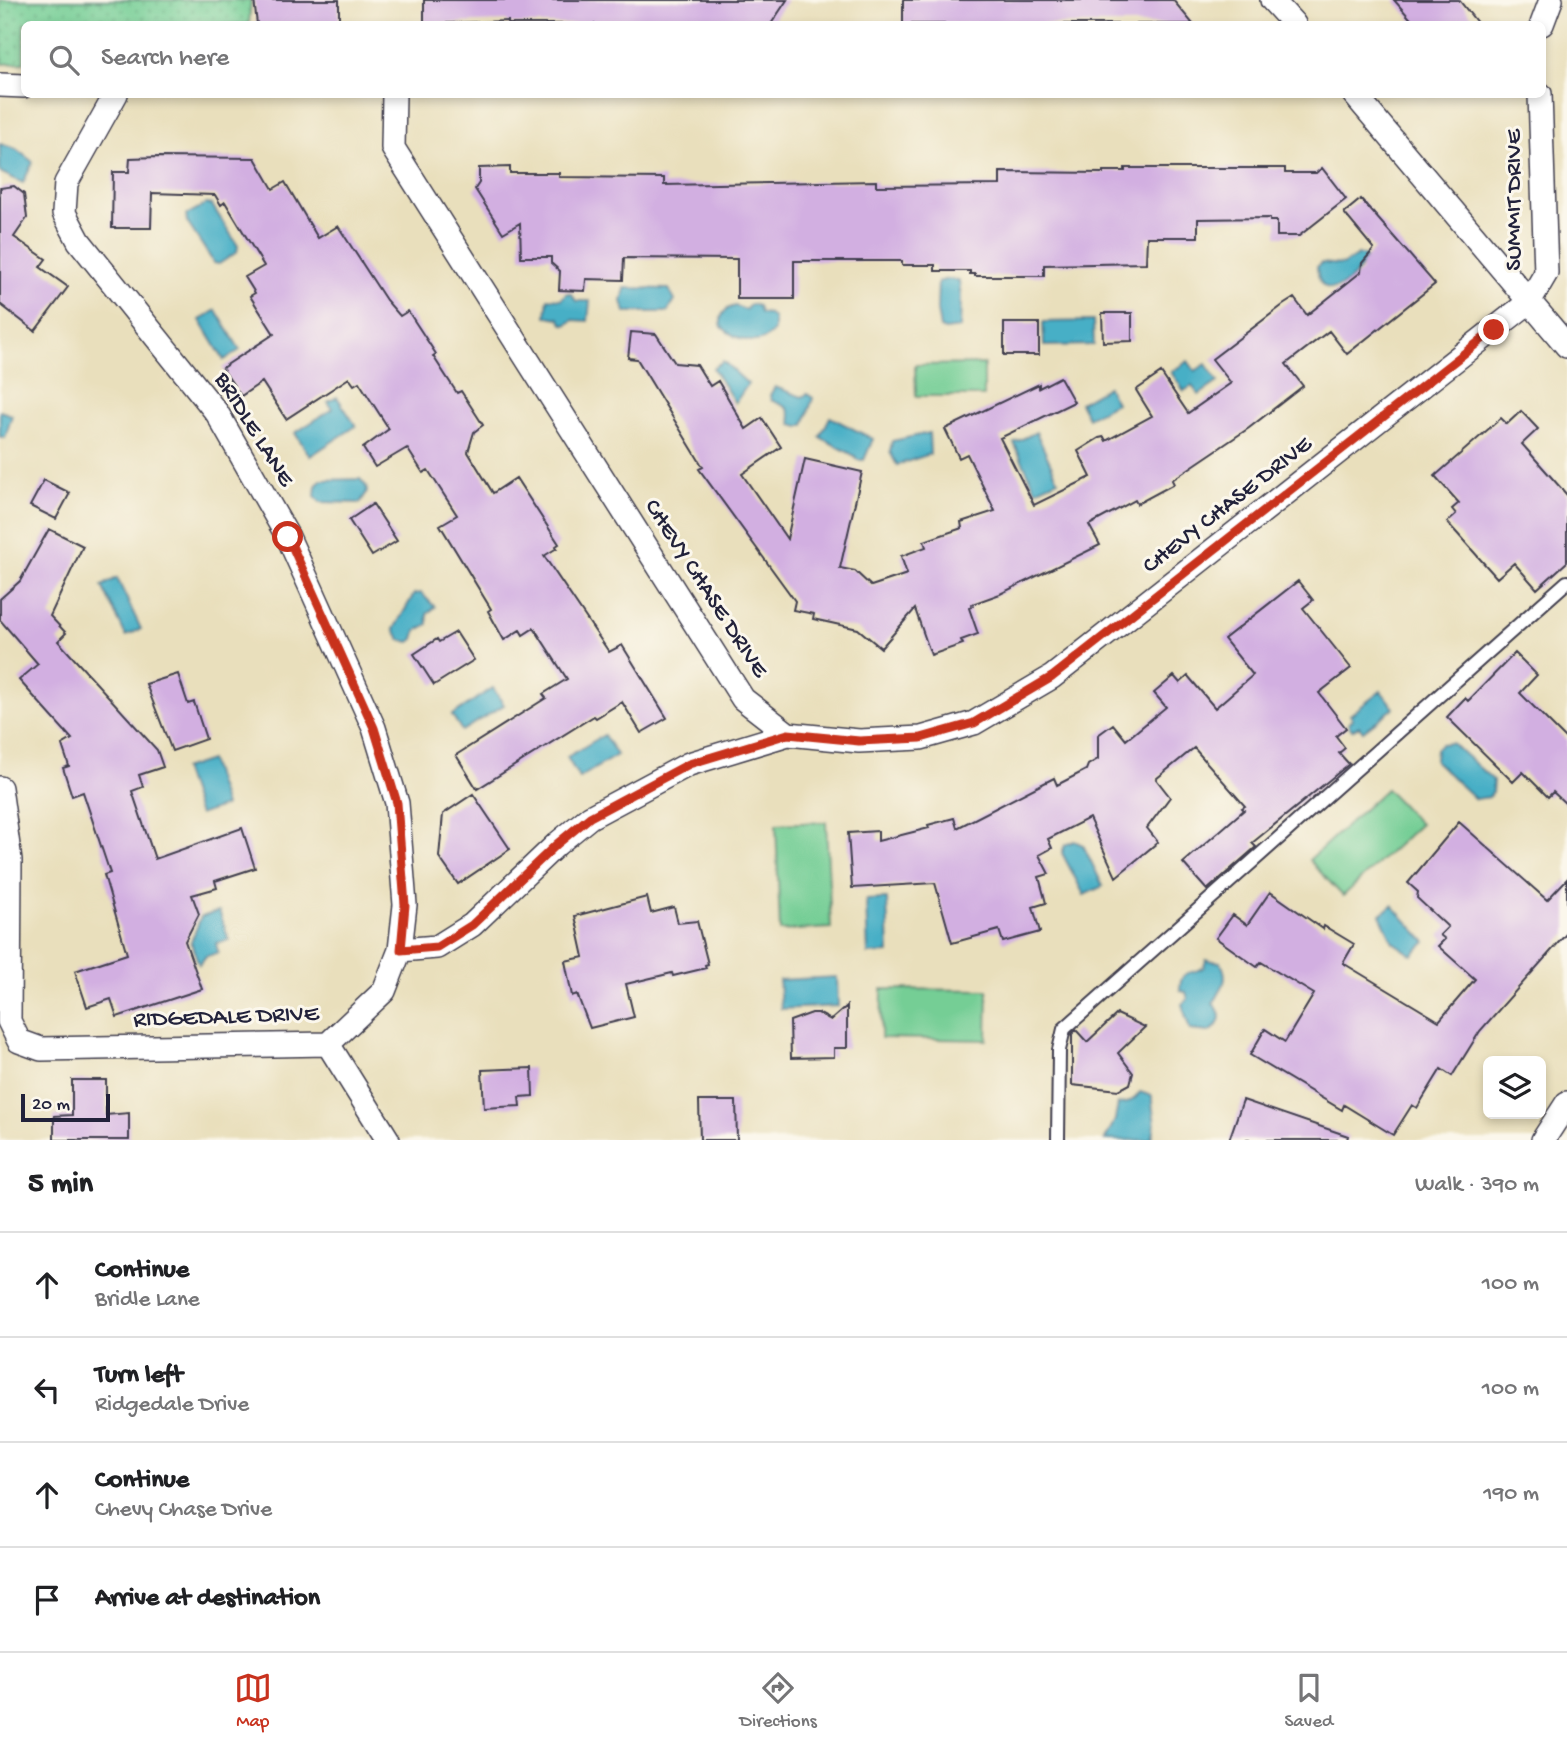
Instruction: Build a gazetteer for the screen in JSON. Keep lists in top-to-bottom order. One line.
{"streets":{"street":["SUMMIT DRIVE","BRIDLE LANE","CHEVY CHASE DRIVE","RIDGEDALE DRIVE"]},"crossings":[["SUMMIT DRIVE","CHEVY CHASE DRIVE"],["BRIDLE LANE","RIDGEDALE DRIVE"]],"scale_bar":"20 m","page":{"search":"Search here","scale":"20 m","heading":["5 min","Walk · 390 m"],"list":[["Continue","Bridle Lane","100 m"],["Turn left","Ridgedale Drive","100 m"],["Continue","Chevy Chase Drive","190 m"],"Arrive at destination"],"nav":["Map","Directions","Saved"]}}
